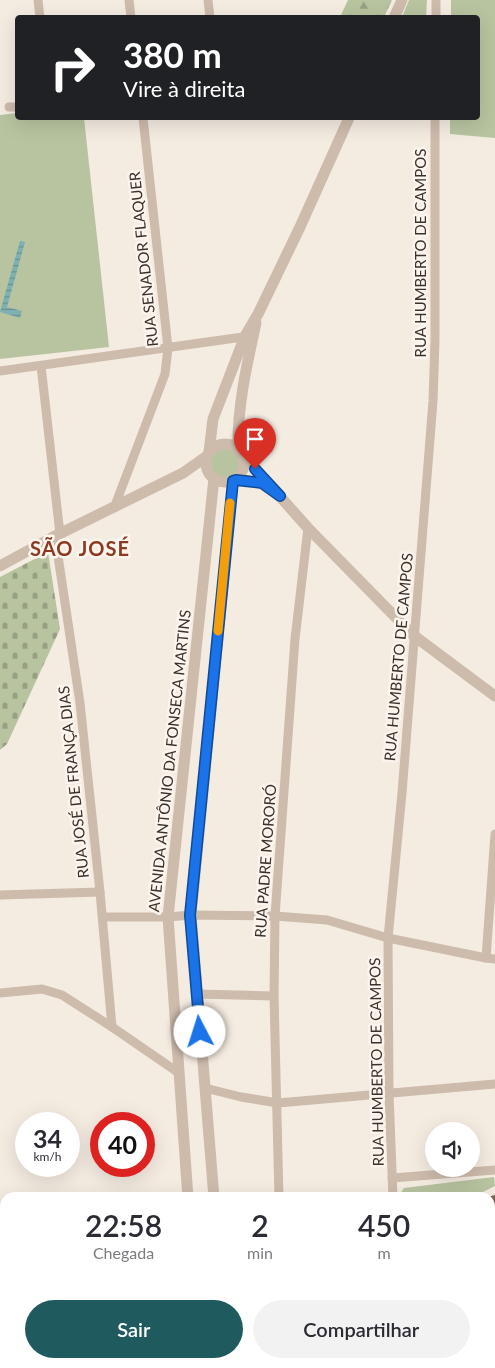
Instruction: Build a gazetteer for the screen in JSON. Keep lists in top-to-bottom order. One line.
{"streets":{"street":["RUA HUMBERTO DE CAMPOS","RUA SENADOR FLAQUER","AVENIDA ANTÔNIO DA FONSECA MARTINS","RUA JOSÉ DE FRANÇA DIAS","RUA PADRE MORORÓ"]},"districts":["SÃO JOSÉ"],"page":{"turn":["380 m","Vire à direita"],"speed":"34 km/h","limit":"40","eta":["22:58","Chegada","2","min","450","m"],"buttons":["Sair","Compartilhar"]}}
